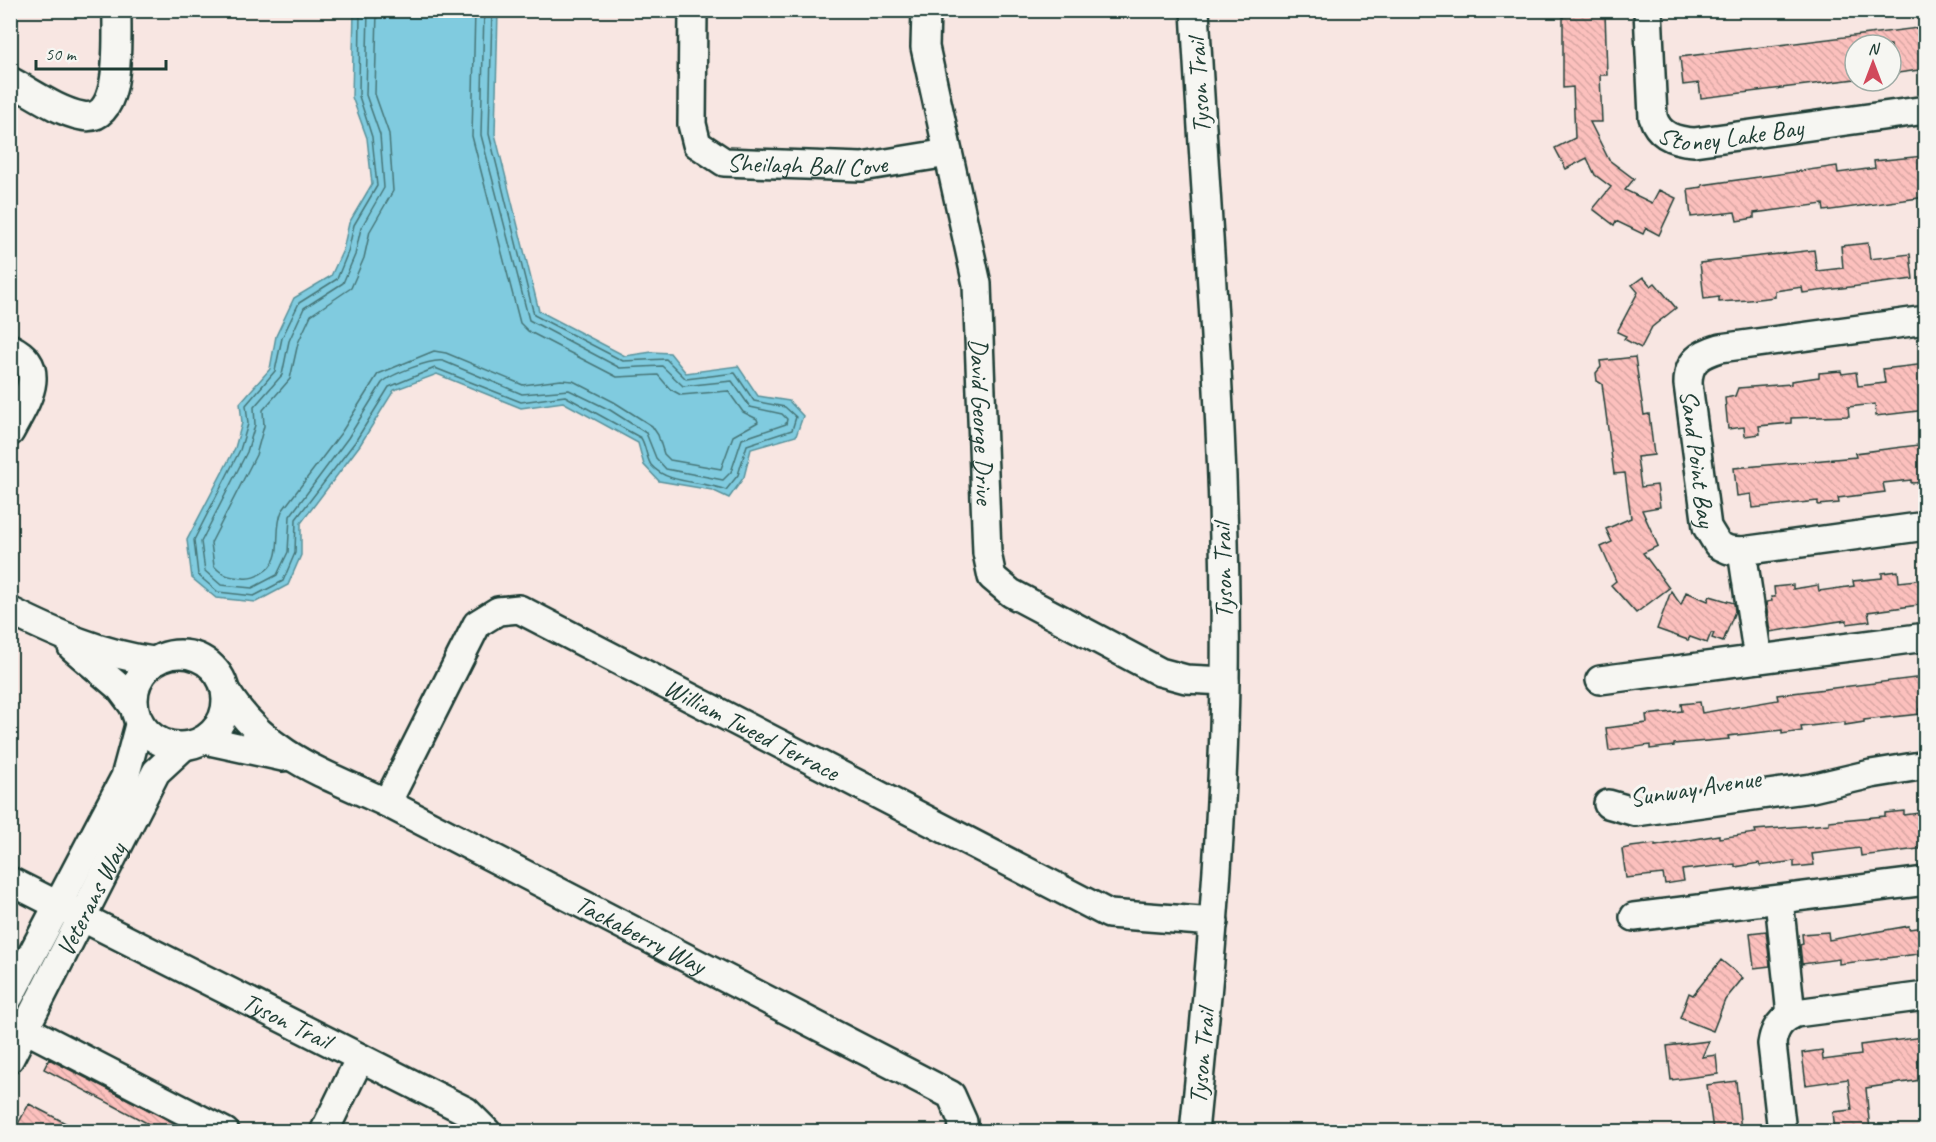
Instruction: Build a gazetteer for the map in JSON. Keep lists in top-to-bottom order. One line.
{"streets":{"street":["Tyson Trail","Stoney Lake Bay","Sheilagh Ball Cove","David George Drive","Sand Point Bay","William Tweed Terrace","Sunway Avenue","Veterans Way","Tackaberry Way"]},"crossings":[["Tyson Trail","David George Drive"],["Tyson Trail","William Tweed Terrace"],["Tyson Trail","Veterans Way"],["Sheilagh Ball Cove","David George Drive"],["William Tweed Terrace","Tackaberry Way"]],"scale_bar":"50 m","north":"top"}
